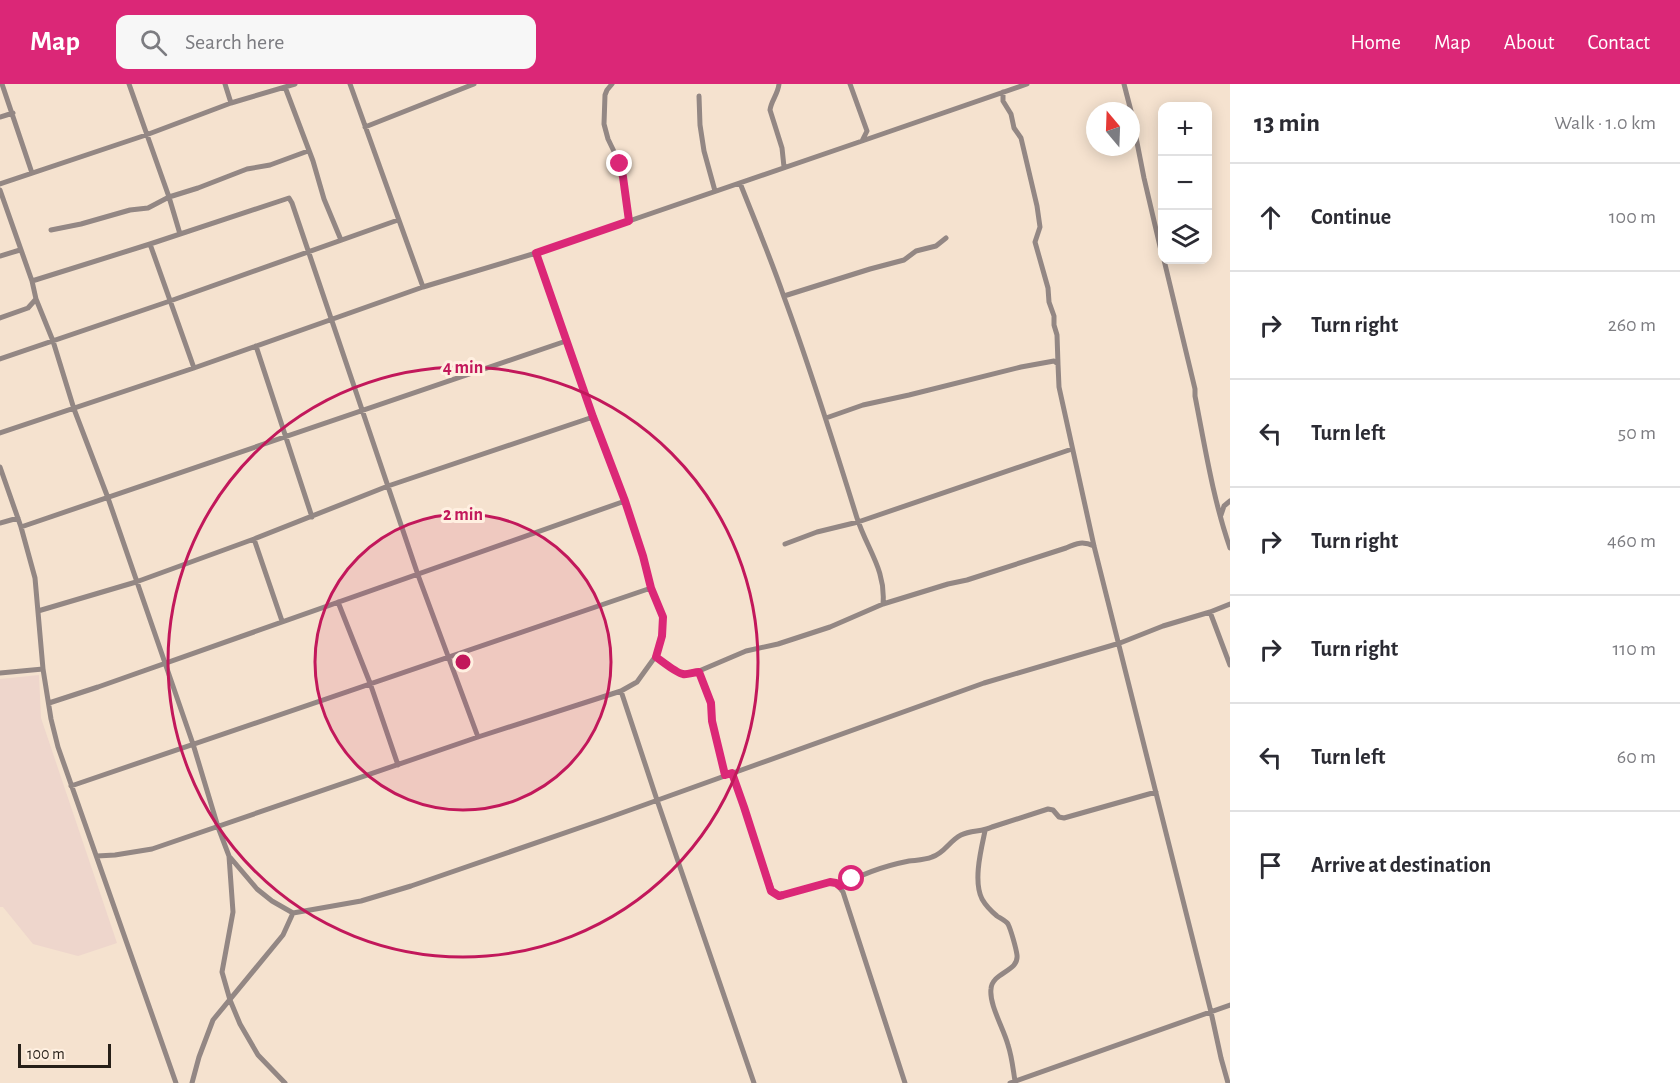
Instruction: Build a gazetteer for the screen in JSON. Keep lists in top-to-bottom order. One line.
{"scale_bar":"100 m","north":"top","page":{"header":"Map","search":"Search here","nav":["Home","Map","About","Contact"],"heading":["13 min","Walk · 1.0 km"],"map_buttons":["+","−"],"list":[["Continue","100 m"],["Turn right","260 m"],["Turn left","50 m"],["Turn right","460 m"],["Turn right","110 m"],["Turn left","60 m"],"Arrive at destination"],"scale":"100 m"},"rings":["4 min","2 min"]}
